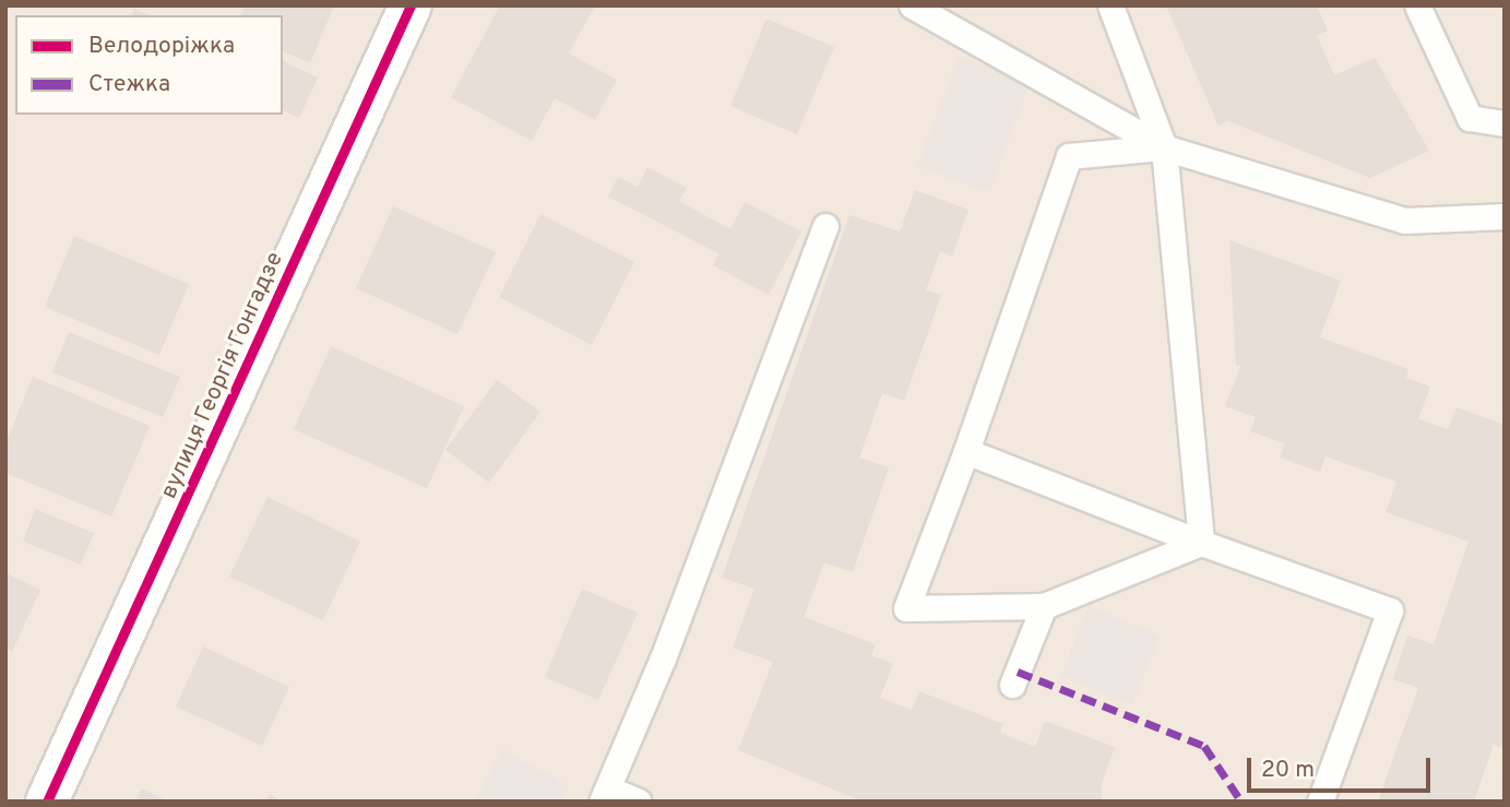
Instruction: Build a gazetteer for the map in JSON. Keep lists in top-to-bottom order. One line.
{"streets":{"street":["вулиця Георгія Гонгадзе"]},"legend":["Велодоріжка","Стежка"],"scale_bar":"20 m"}
